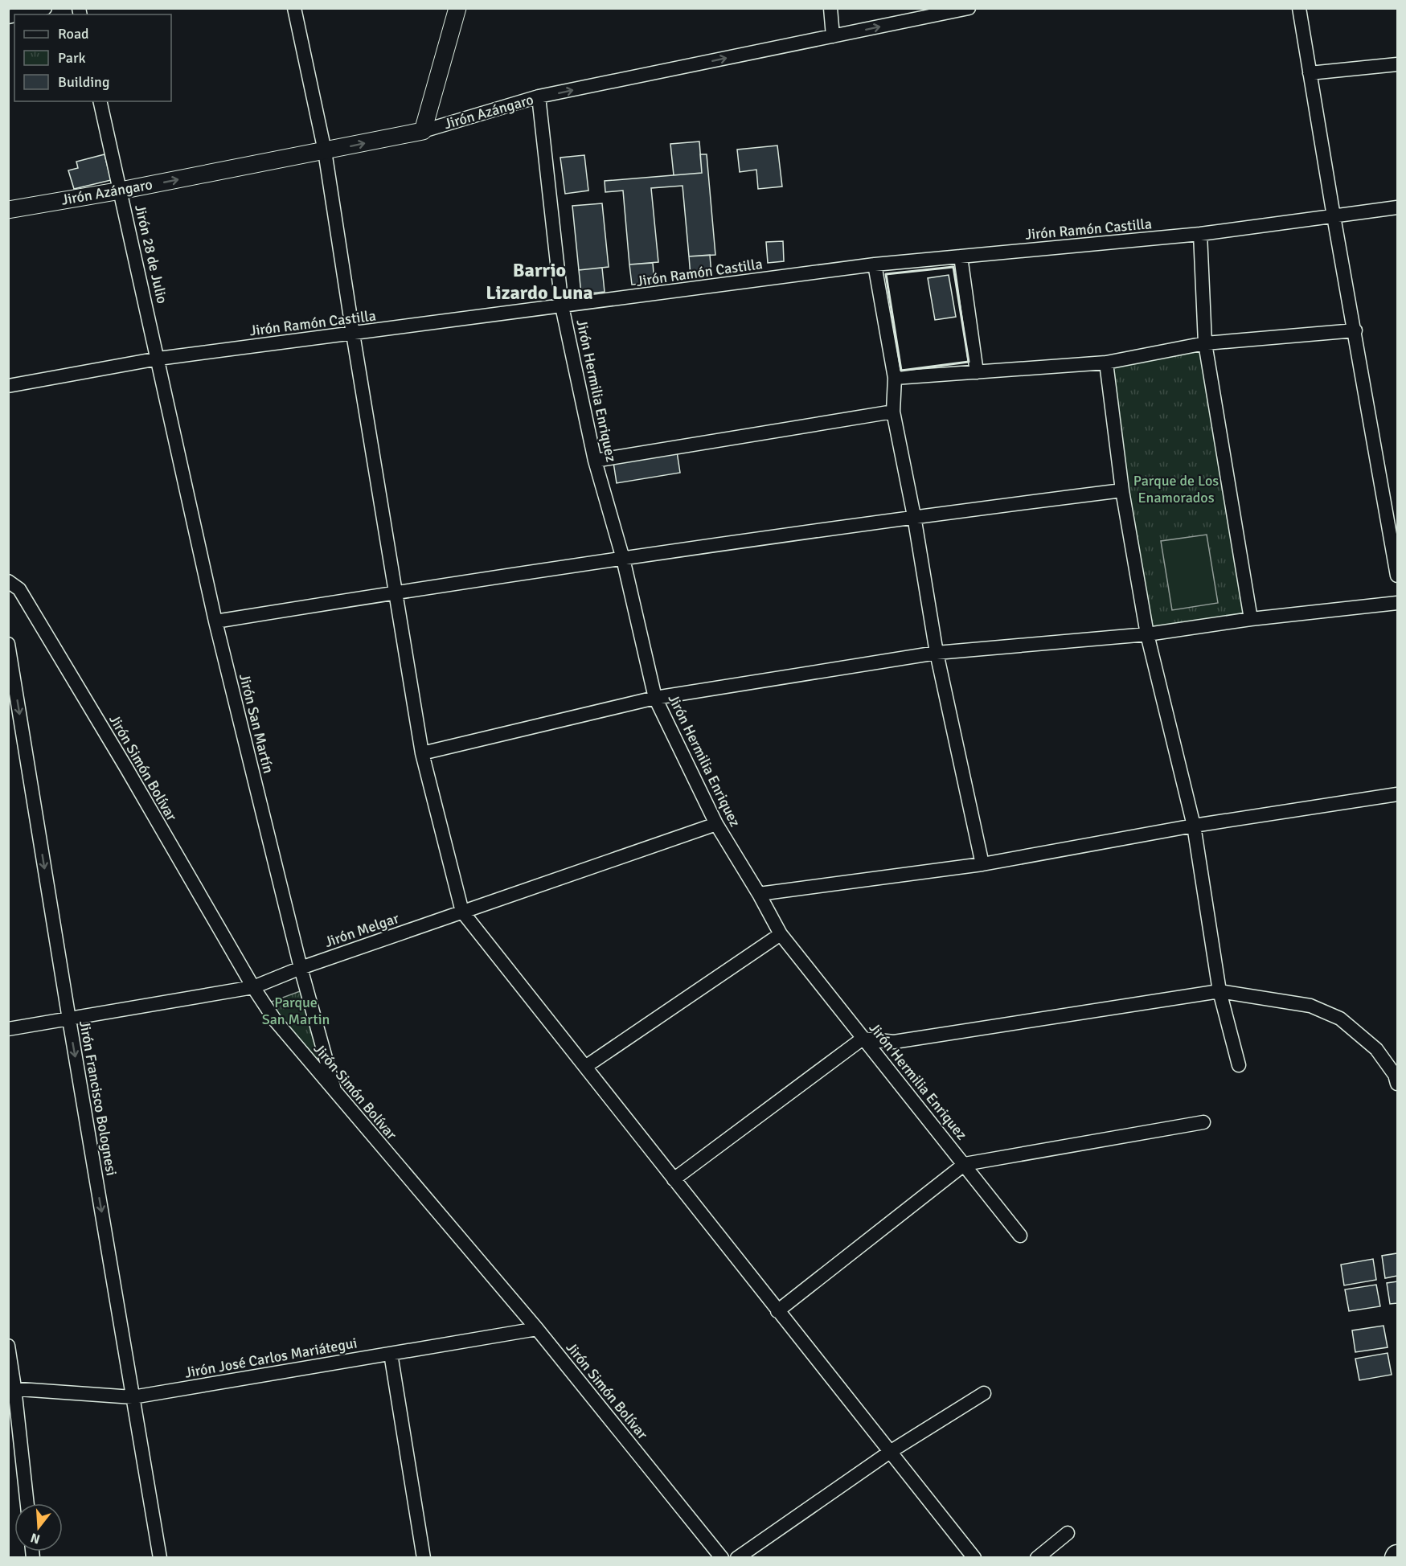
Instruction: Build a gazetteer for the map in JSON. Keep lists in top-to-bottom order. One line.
{"streets":{"street":["Jirón Azángaro","Jirón Ramón Castilla","Jirón 28 de Julio","Jirón Hermilia Enriquez","Jirón San Martín","Jirón Simón Bolívar","Jirón Melgar","Jirón Francisco Bolognesi","Jirón José Carlos Mariátegui"]},"crossings":[["Jirón Azángaro","Jirón 28 de Julio"],["Jirón Azángaro","Jirón Hermilia Enriquez"],["Jirón Ramón Castilla","Jirón 28 de Julio"],["Jirón Ramón Castilla","Jirón Hermilia Enriquez"],["Jirón Ramón Castilla","Jirón San Martín"],["Jirón 28 de Julio","Jirón San Martín"],["Jirón Hermilia Enriquez","Jirón Melgar"],["Jirón San Martín","Jirón Simón Bolívar"],["Jirón San Martín","Jirón Melgar"],["Jirón Simón Bolívar","Jirón Melgar"],["Jirón Simón Bolívar","Jirón José Carlos Mariátegui"],["Jirón Melgar","Jirón Francisco Bolognesi"],["Jirón Francisco Bolognesi","Jirón José Carlos Mariátegui"]],"one_way":["Jirón Azángaro","Jirón Francisco Bolognesi"],"districts":["Barrio Lizardo Luna"],"parks":["Parque de Los Enamorados","Parque San Martin"],"legend":["Road","Park","Building"],"north":"bottom"}
